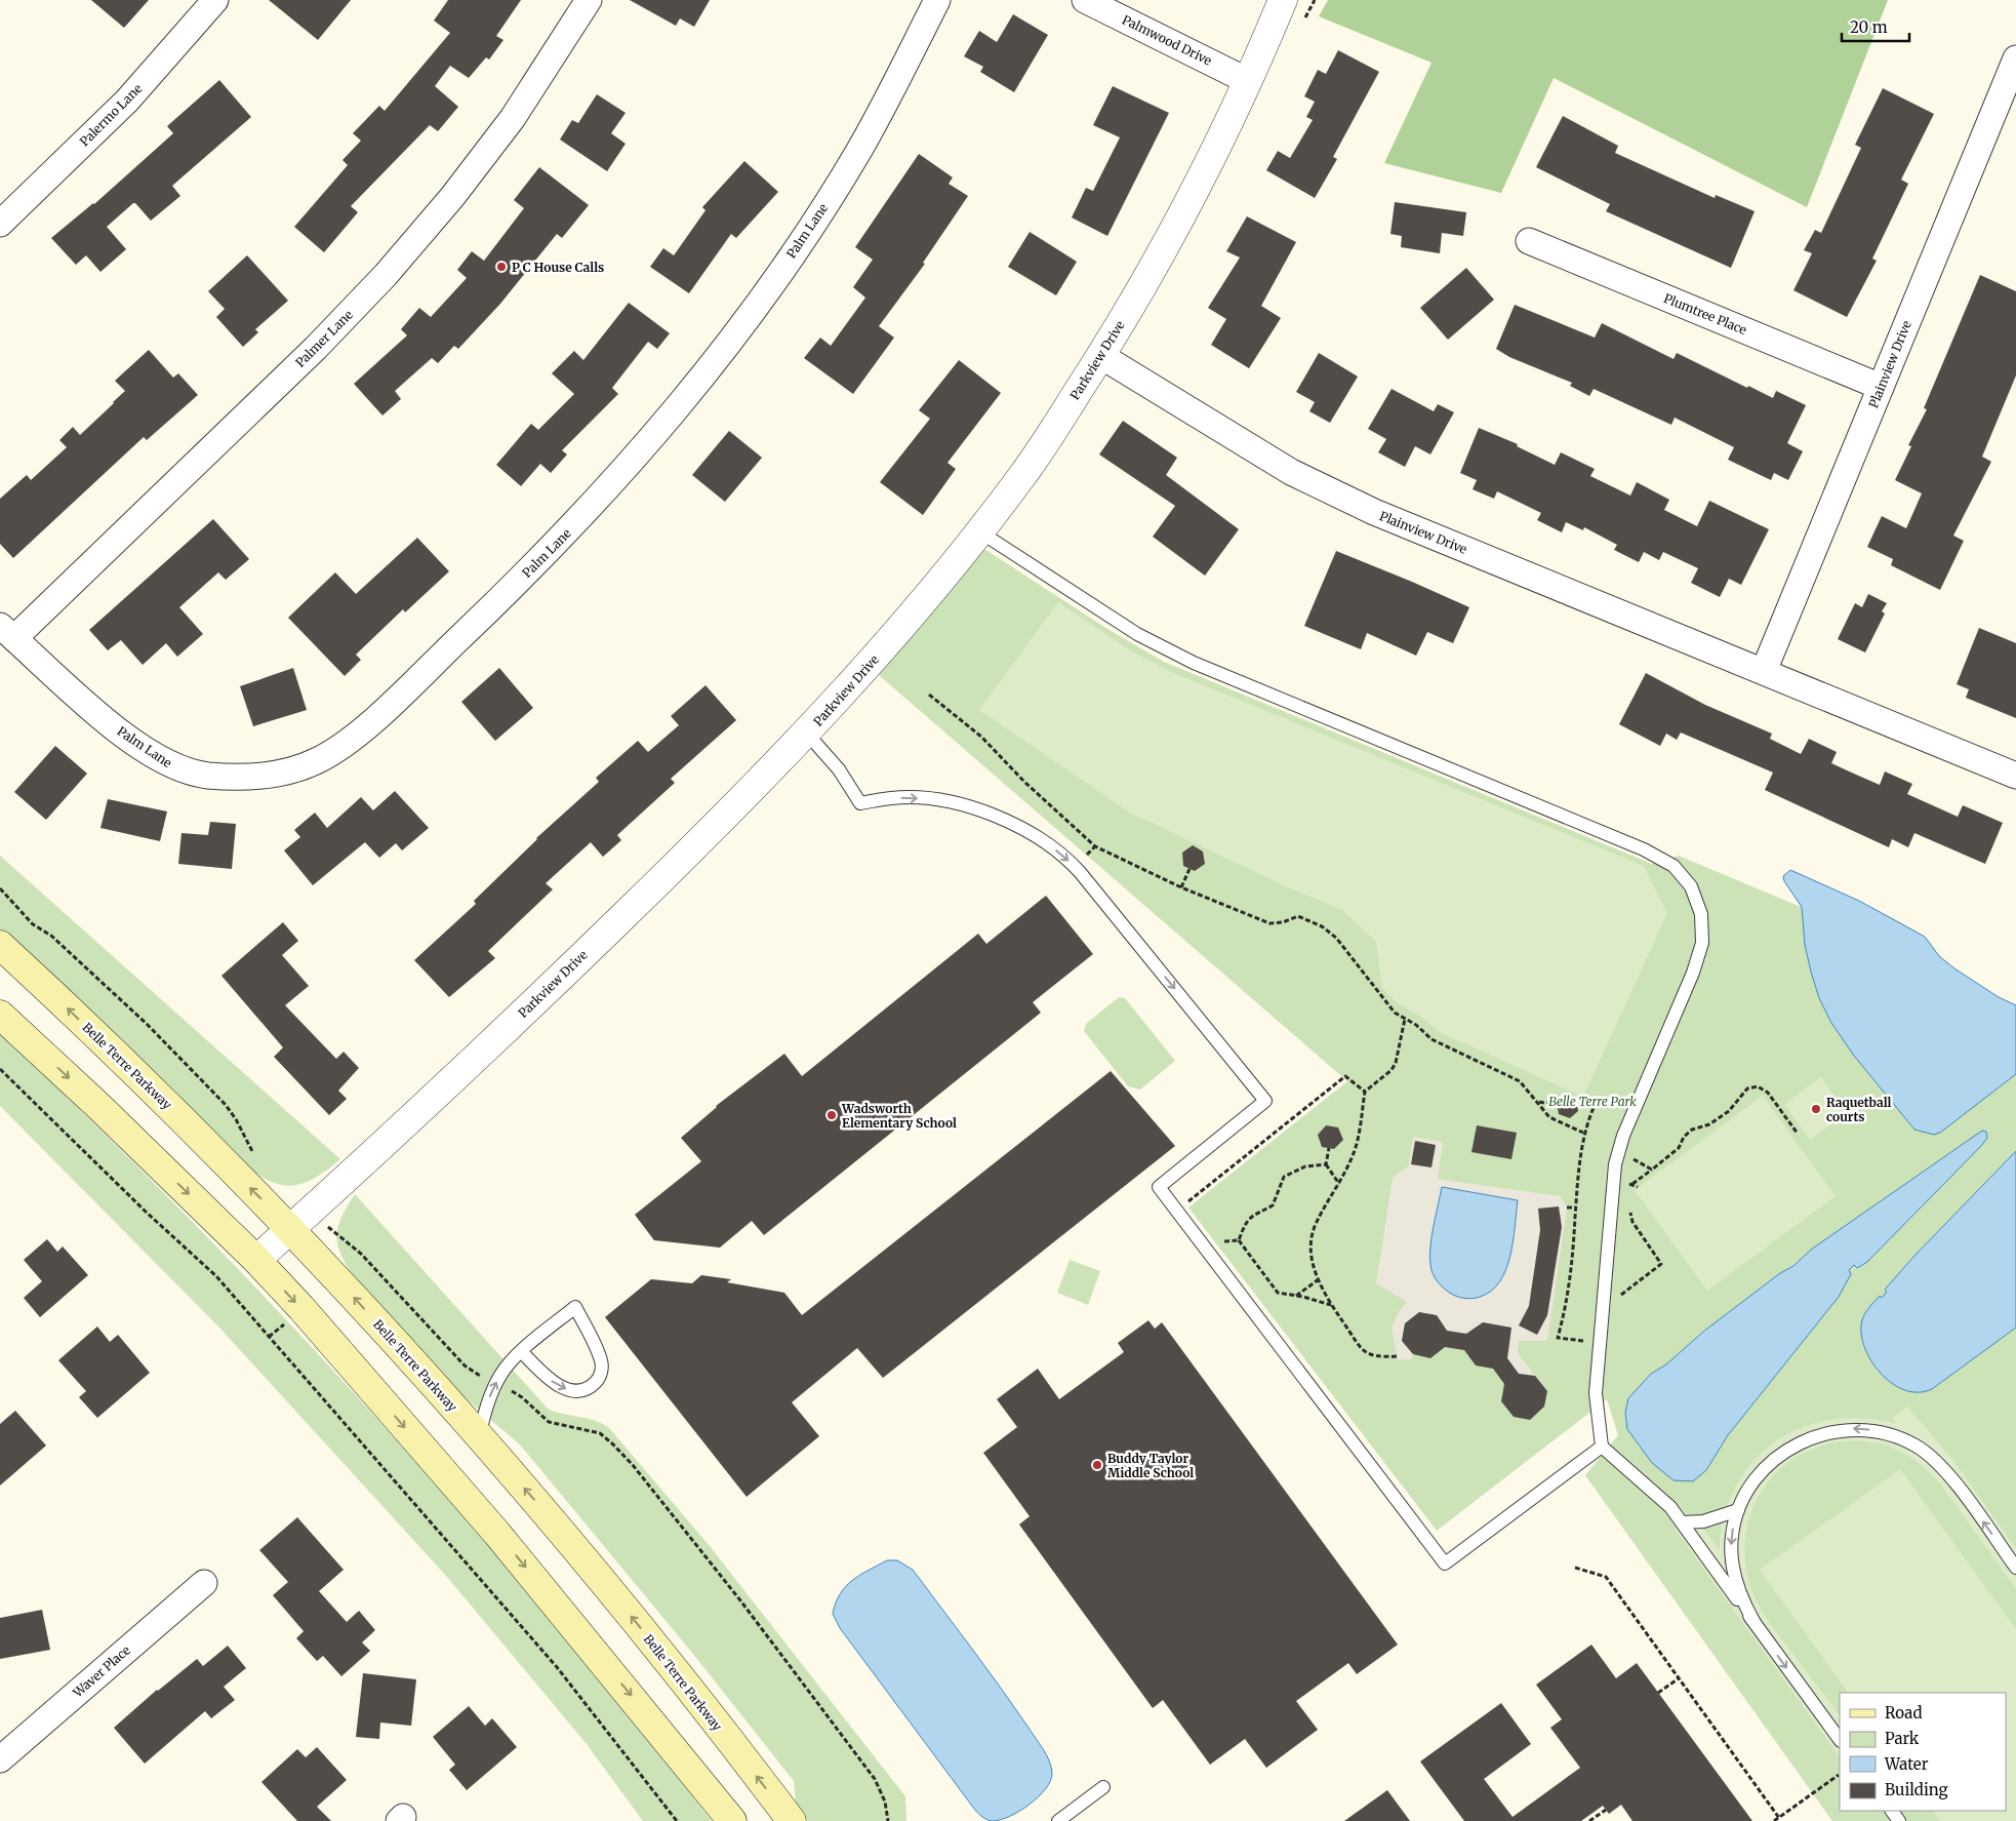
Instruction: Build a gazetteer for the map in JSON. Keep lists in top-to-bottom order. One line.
{"streets":{"main road":["Belle Terre Parkway"],"street":["Palmwood Drive","Palermo Lane","Palm Lane","Plumtree Place","Palmer Lane","Parkview Drive","Plainview Drive","Waver Place"]},"crossings":[["Palmwood Drive","Parkview Drive"],["Palm Lane","Palmer Lane"],["Plumtree Place","Plainview Drive"],["Parkview Drive","Plainview Drive"],["Parkview Drive","Belle Terre Parkway"]],"parks":["Belle Terre Park"],"places":["P C House Calls","Raquetball courts","Wadsworth Elementary School","Buddy Taylor Middle School"],"legend":["Road","Park","Water","Building"],"scale_bar":"20 m"}
